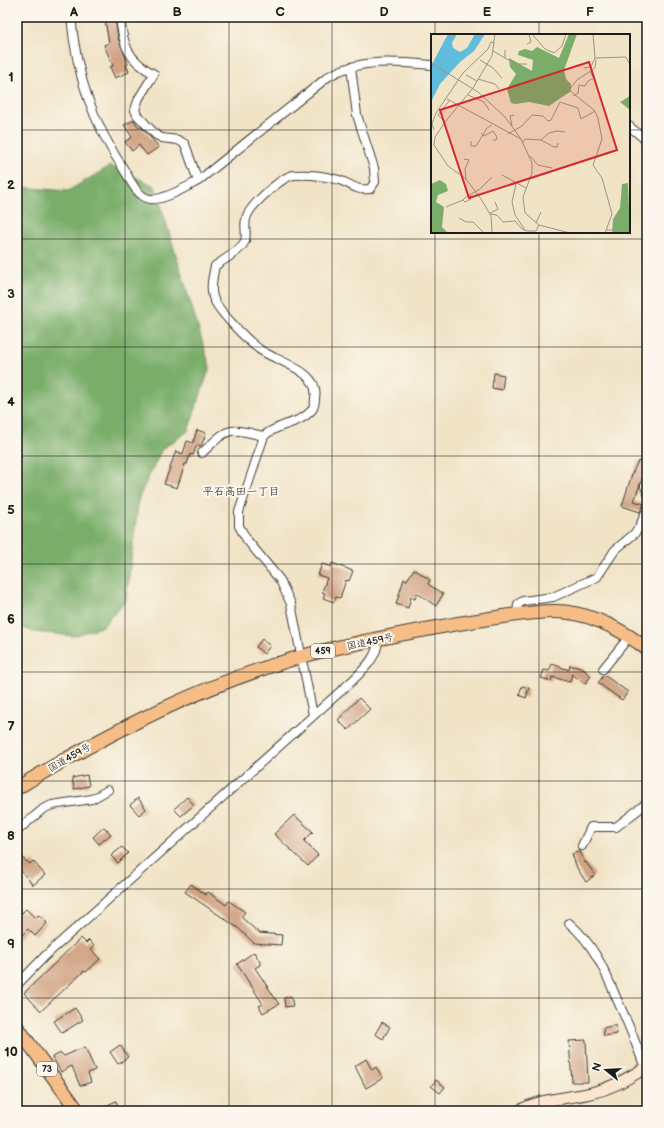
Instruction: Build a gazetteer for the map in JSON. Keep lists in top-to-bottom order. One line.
{"streets":{"main road":["国道459号","459","73"]},"districts":["平石高田一丁目"],"north":"left","grid":{"columns":["A","B","C","D","E","F"],"rows":["1","2","3","4","5","6","7","8","9","10"]}}
